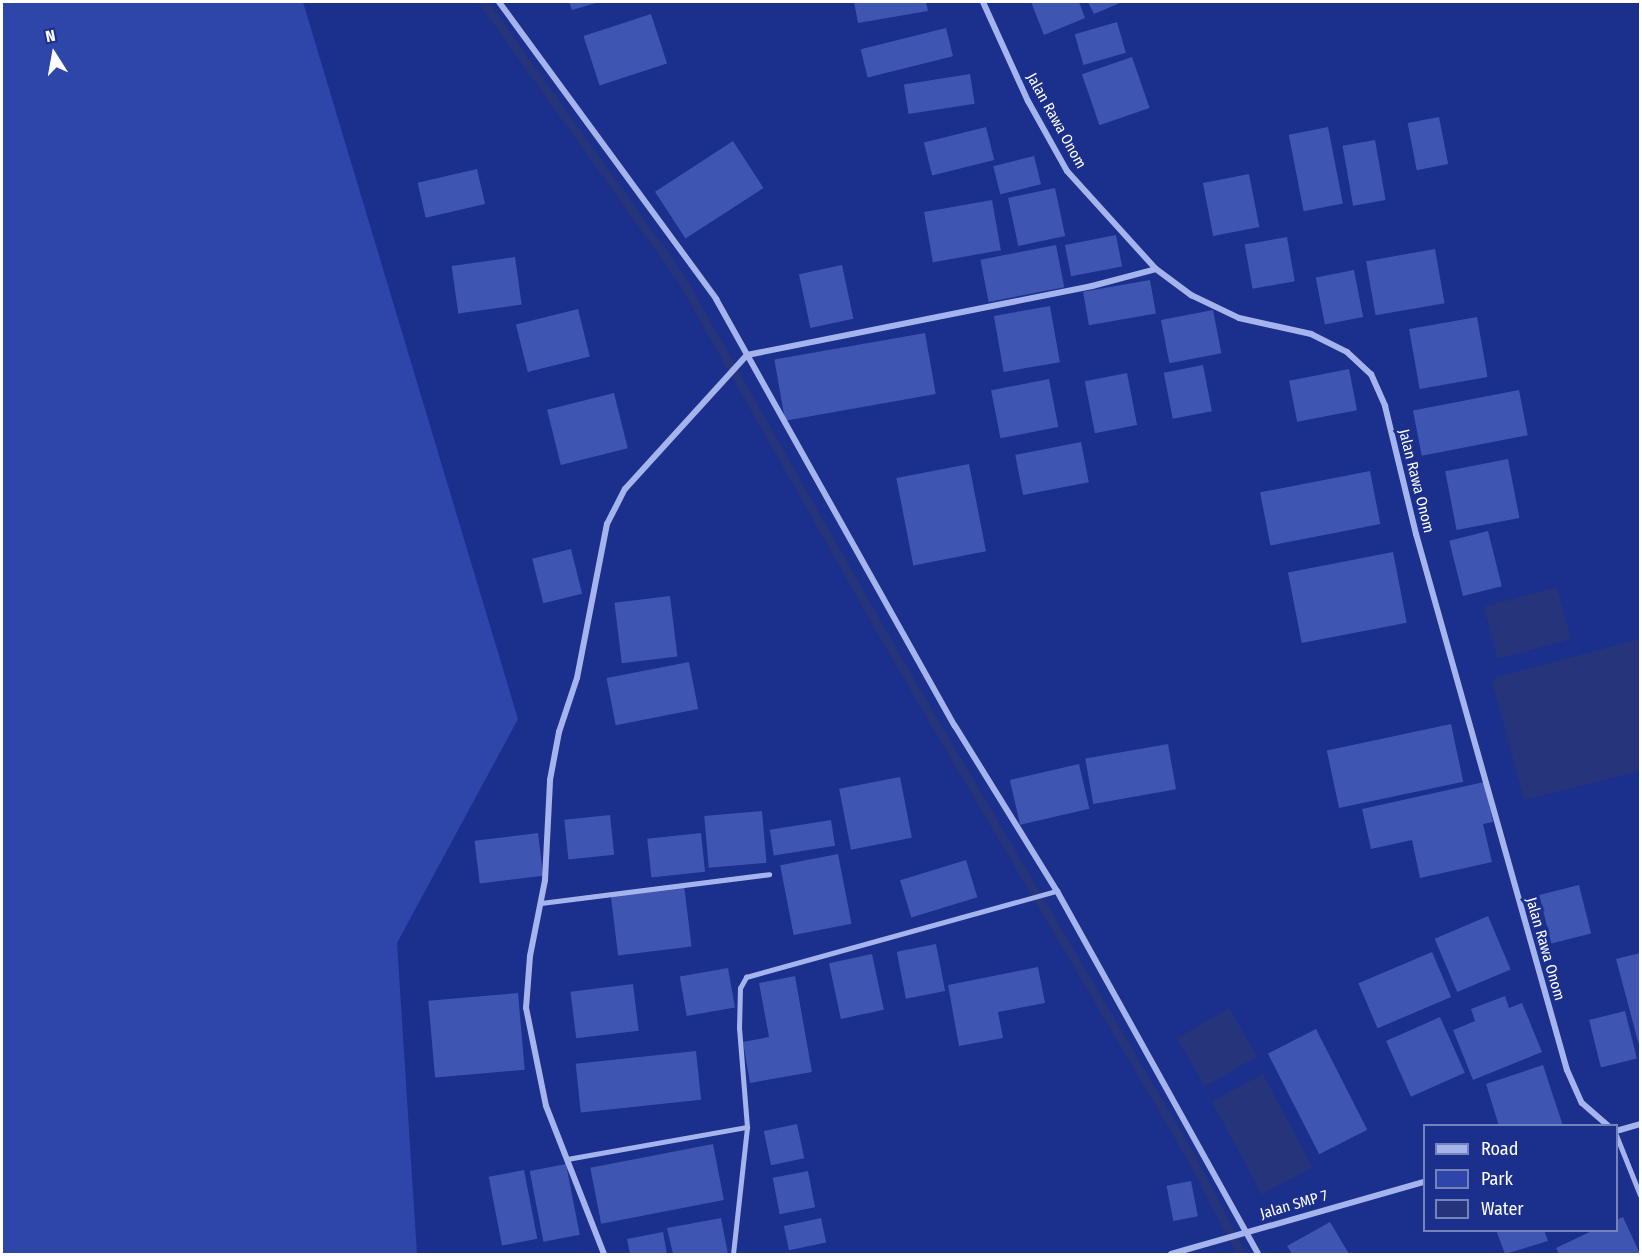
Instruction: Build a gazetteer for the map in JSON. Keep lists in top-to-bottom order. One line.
{"streets":{"street":["Jalan Rawa Onom","Jalan SMP 7"]},"legend":["Road","Park","Water"],"north":"top"}
